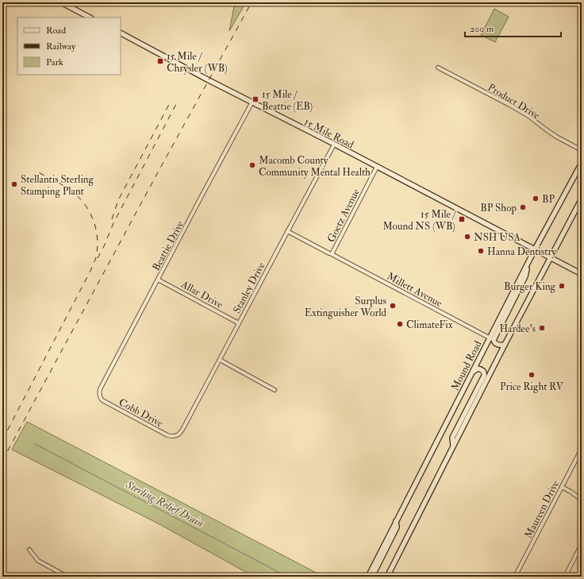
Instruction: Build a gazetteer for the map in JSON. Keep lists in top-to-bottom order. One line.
{"streets":{"main road":["15 Mile Road","Mound Road"],"street":["Product Drive","Goetz Avenue","Beattie Drive","Stanley Drive","Millett Avenue","Allar Drive","Cobb Drive","Maureen Drive"]},"crossings":[["15 Mile Road","Goetz Avenue"],["15 Mile Road","Beattie Drive"],["15 Mile Road","Stanley Drive"],["15 Mile Road","Mound Road"],["Goetz Avenue","Millett Avenue"],["Beattie Drive","Allar Drive"],["Beattie Drive","Cobb Drive"],["Stanley Drive","Millett Avenue"],["Stanley Drive","Allar Drive"],["Stanley Drive","Cobb Drive"],["Millett Avenue","Mound Road"]],"water":["Sterling Relief Drain"],"places":{"transit":["15 Mile / Chrysler (WB)","15 Mile / Beattie (EB)","15 Mile / Mound NS (WB)"],"other":["Macomb County Community Mental Health","Stellantis Sterling Stamping Plant","BP","BP Shop","NSH USA","Hanna Dentistry","Burger King","Surplus Extinguisher World","ClimateFix","Hardee's","Price Right RV"]},"legend":["Road","Railway","Park"],"scale_bar":"200 m"}
